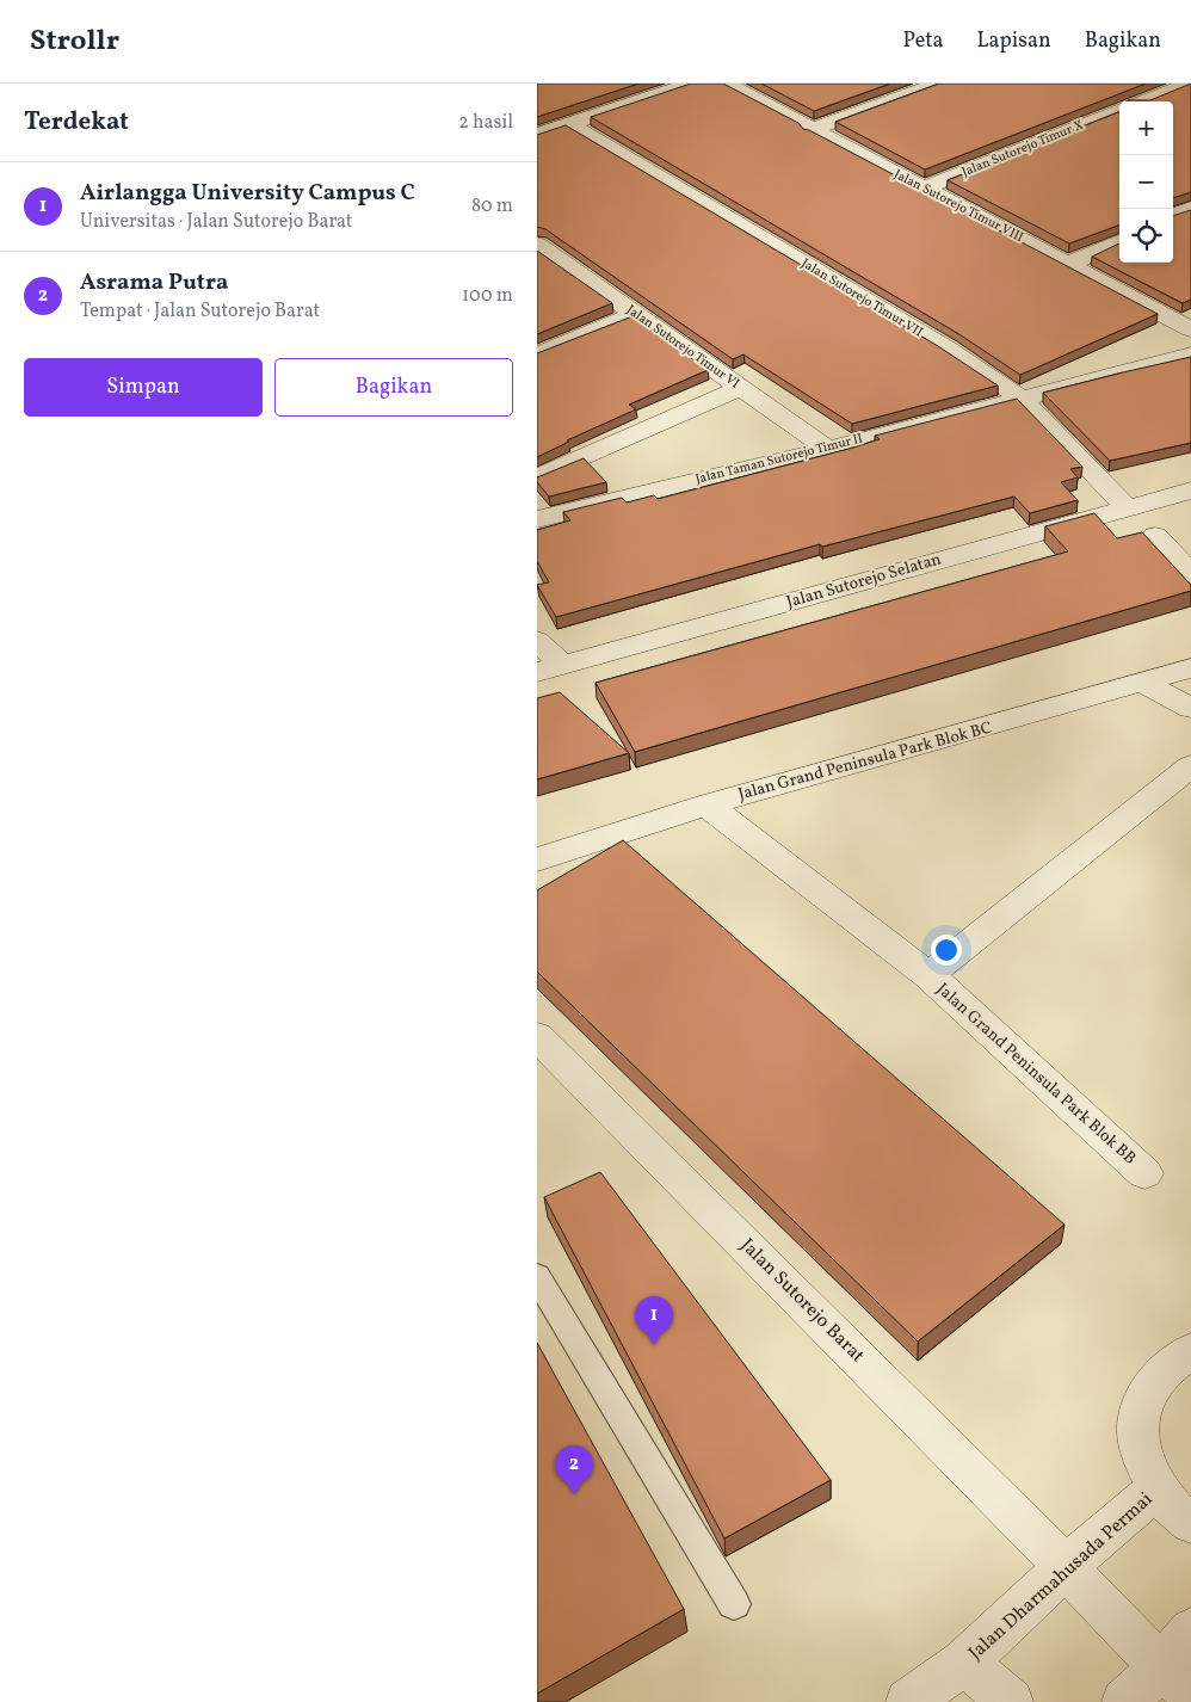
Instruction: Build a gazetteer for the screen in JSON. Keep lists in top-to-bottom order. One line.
{"streets":{"street":["Jalan Sutorejo Timur X","Jalan Sutorejo Timur VIII","Jalan Sutorejo Timur VII","Jalan Sutorejo Timur VI","Jalan Taman Sutorejo Timur II","Jalan Sutorejo Selatan","Jalan Grand Peninsula Park Blok BC","Jalan Grand Peninsula Park Blok BB","Jalan Sutorejo Barat","Jalan Dharmahusada Permai"]},"crossings":[["Jalan Sutorejo Timur X","Jalan Sutorejo Timur VIII"],["Jalan Sutorejo Timur VII","Jalan Taman Sutorejo Timur II"],["Jalan Sutorejo Timur VII","Jalan Sutorejo Selatan"],["Jalan Sutorejo Timur VI","Jalan Taman Sutorejo Timur II"],["Jalan Grand Peninsula Park Blok BC","Jalan Grand Peninsula Park Blok BB"],["Jalan Sutorejo Barat","Jalan Dharmahusada Permai"]],"page":{"header":"Strollr","nav":["Peta","Lapisan","Bagikan"],"heading":["Terdekat","2 hasil"],"map_buttons":["+","−"],"list":[{"mark":"1","name":"Airlangga University Campus C","note":"Universitas · Jalan Sutorejo Barat","value":"80 m"},{"mark":"2","name":"Asrama Putra","note":"Tempat · Jalan Sutorejo Barat","value":"100 m"}],"buttons":["Simpan","Bagikan"],"pins":["1","2"]}}
